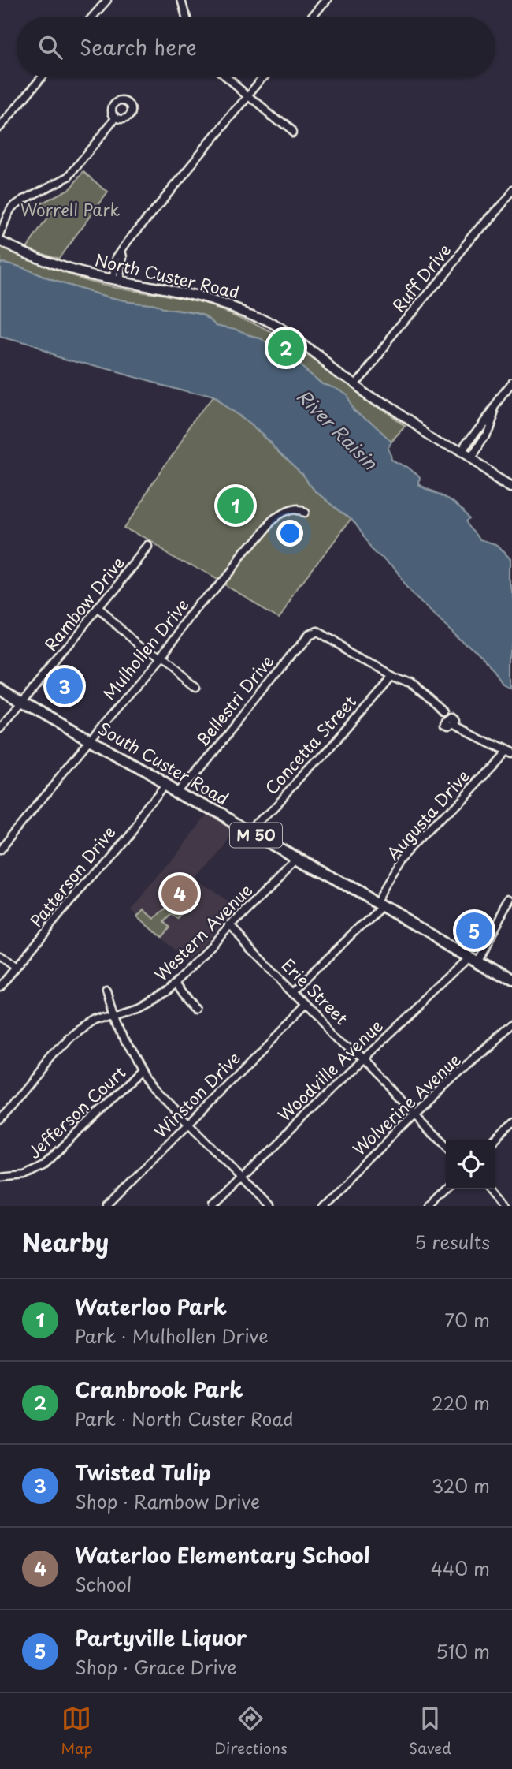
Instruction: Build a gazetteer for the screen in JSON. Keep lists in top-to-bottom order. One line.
{"streets":{"main road":["South Custer Road","M 50"],"street":["North Custer Road","Ruff Drive","Rambow Drive","Mulhollen Drive","Bellestri Drive","Concetta Street","Augusta Drive","Patterson Drive","Western Avenue","Erie Street","Woodville Avenue","Winston Drive","Wolverine Avenue","Jefferson Court"]},"crossings":[["North Custer Road","Ruff Drive"],["Rambow Drive","South Custer Road"],["Mulhollen Drive","South Custer Road"],["Bellestri Drive","Concetta Street"],["Bellestri Drive","South Custer Road"],["Concetta Street","South Custer Road"],["South Custer Road","Augusta Drive"],["South Custer Road","Patterson Drive"],["South Custer Road","Western Avenue"],["South Custer Road","Woodville Avenue"],["Western Avenue","Erie Street"],["Erie Street","Woodville Avenue"],["Erie Street","Winston Drive"],["Erie Street","Wolverine Avenue"]],"water":["River Raisin"],"parks":["Worrell Park"],"page":{"search":"Search here","pins":["2","1","3","4","5"],"heading":["Nearby","5 results"],"list":[{"mark":"1","name":"Waterloo Park","note":"Park · Mulhollen Drive","value":"70 m"},{"mark":"2","name":"Cranbrook Park","note":"Park · North Custer Road","value":"220 m"},{"mark":"3","name":"Twisted Tulip","note":"Shop · Rambow Drive","value":"320 m"},{"mark":"4","name":"Waterloo Elementary School","note":"School","value":"440 m"},{"mark":"5","name":"Partyville Liquor","note":"Shop · Grace Drive","value":"510 m"}],"nav":["Map","Directions","Saved"]}}
